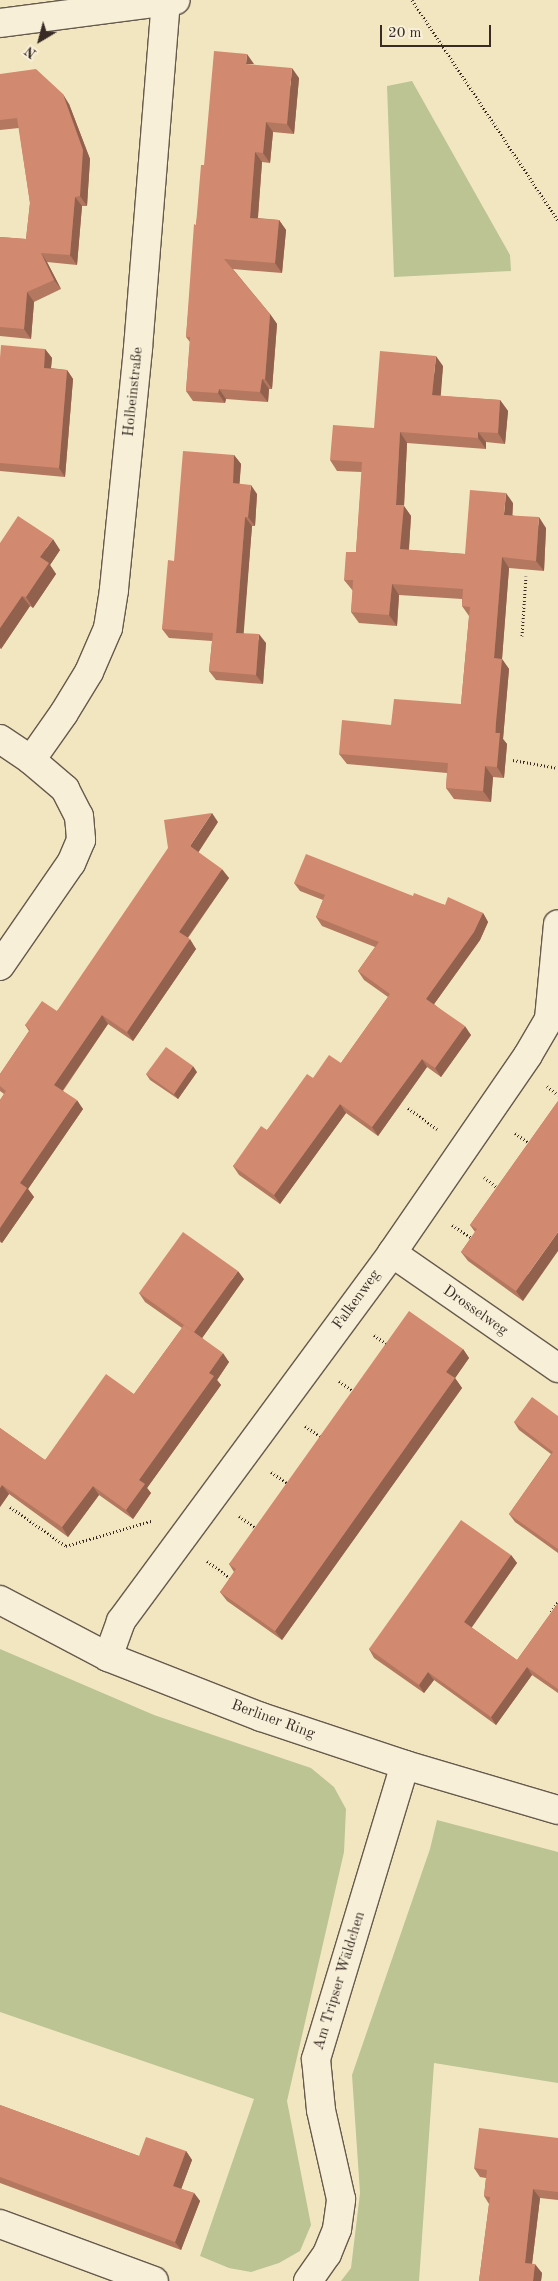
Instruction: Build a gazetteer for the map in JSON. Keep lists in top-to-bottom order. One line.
{"streets":{"street":["Holbeinstraße","Falkenweg","Drosselweg","Berliner Ring","Am Tripser Wäldchen"]},"crossings":[["Falkenweg","Drosselweg"],["Falkenweg","Berliner Ring"],["Berliner Ring","Am Tripser Wäldchen"]],"scale_bar":"20 m","north":"bottom left"}
